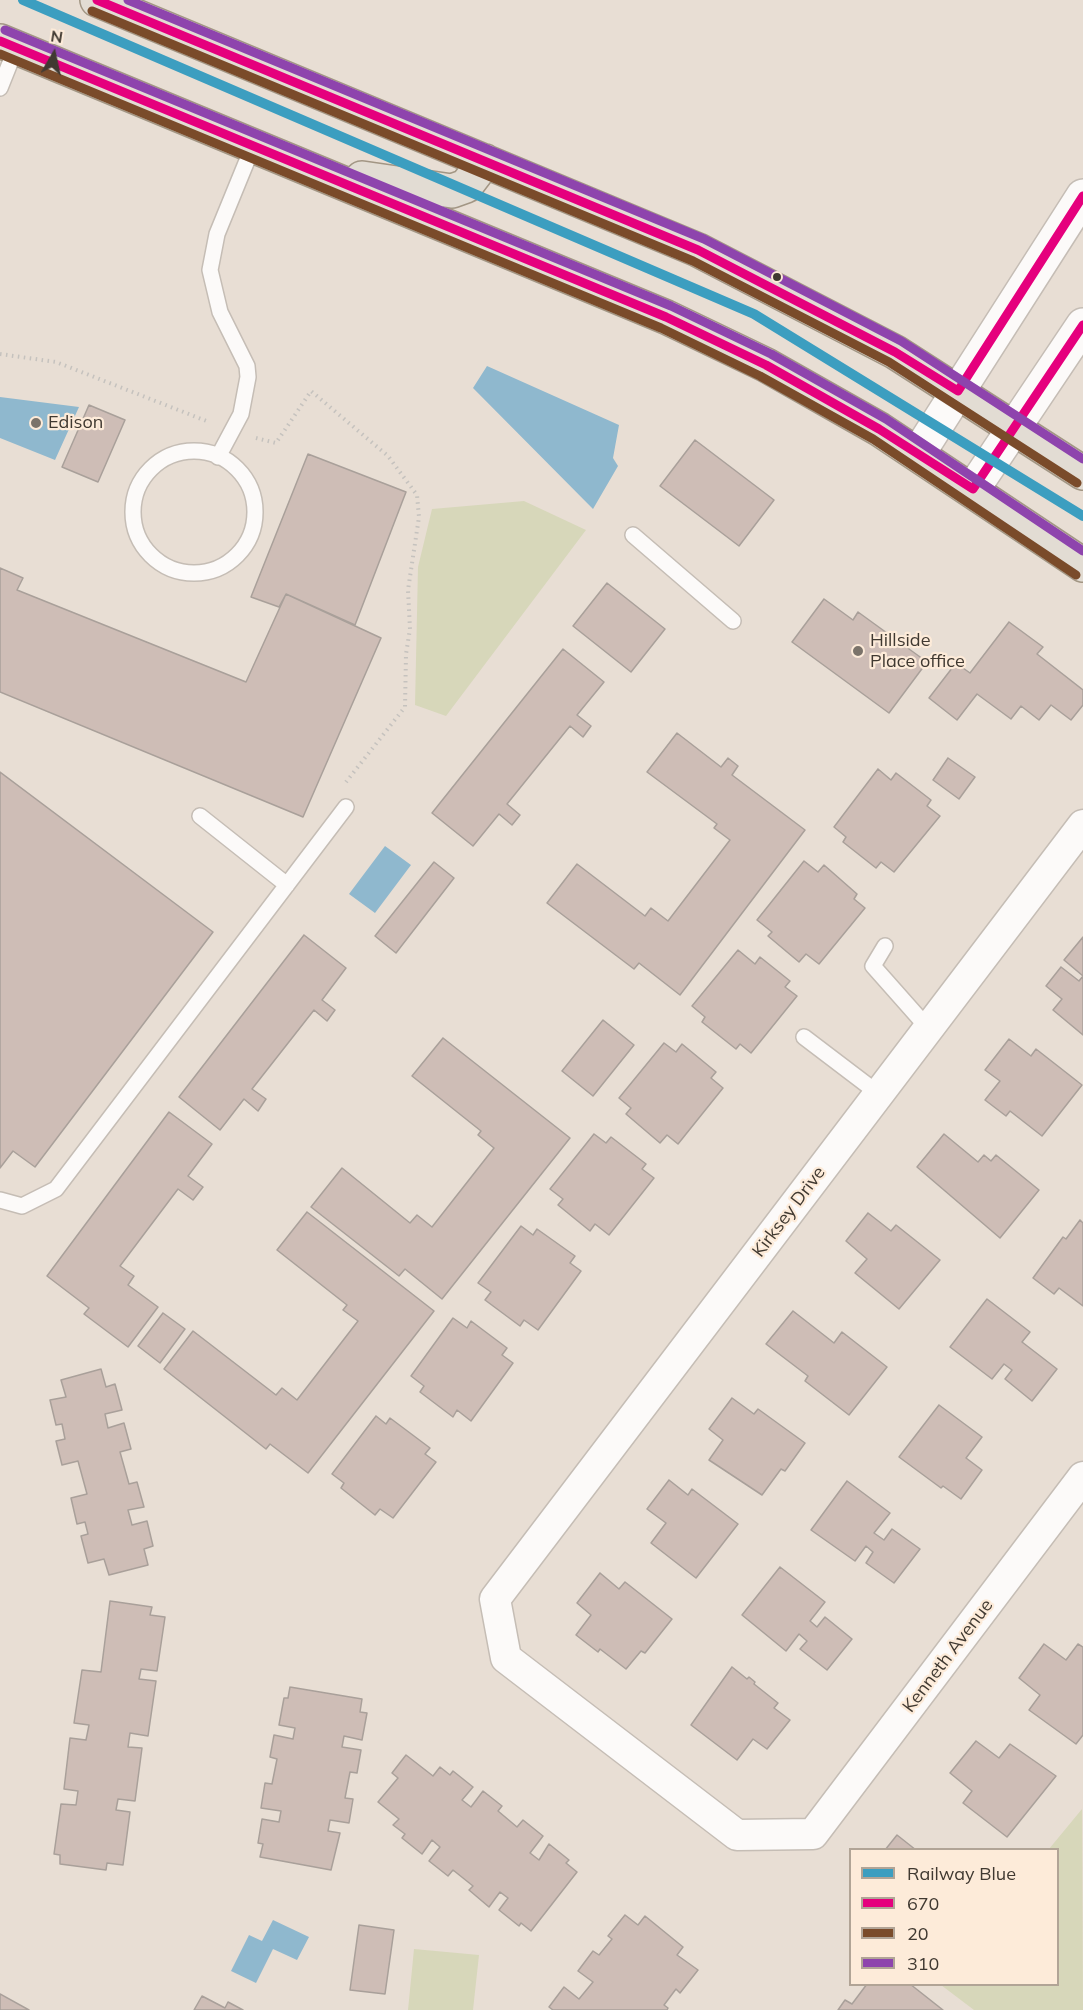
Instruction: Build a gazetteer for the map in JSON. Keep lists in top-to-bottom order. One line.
{"streets":{"street":["Kirksey Drive","Kenneth Avenue"]},"crossings":[["Kirksey Drive","Kenneth Avenue"]],"places":["Edison","Hillside Place office"],"lines":["rail line Blue","transit line 670","transit line 310","transit line 20"],"legend":["Railway Blue","670","20","310"],"north":"top"}
